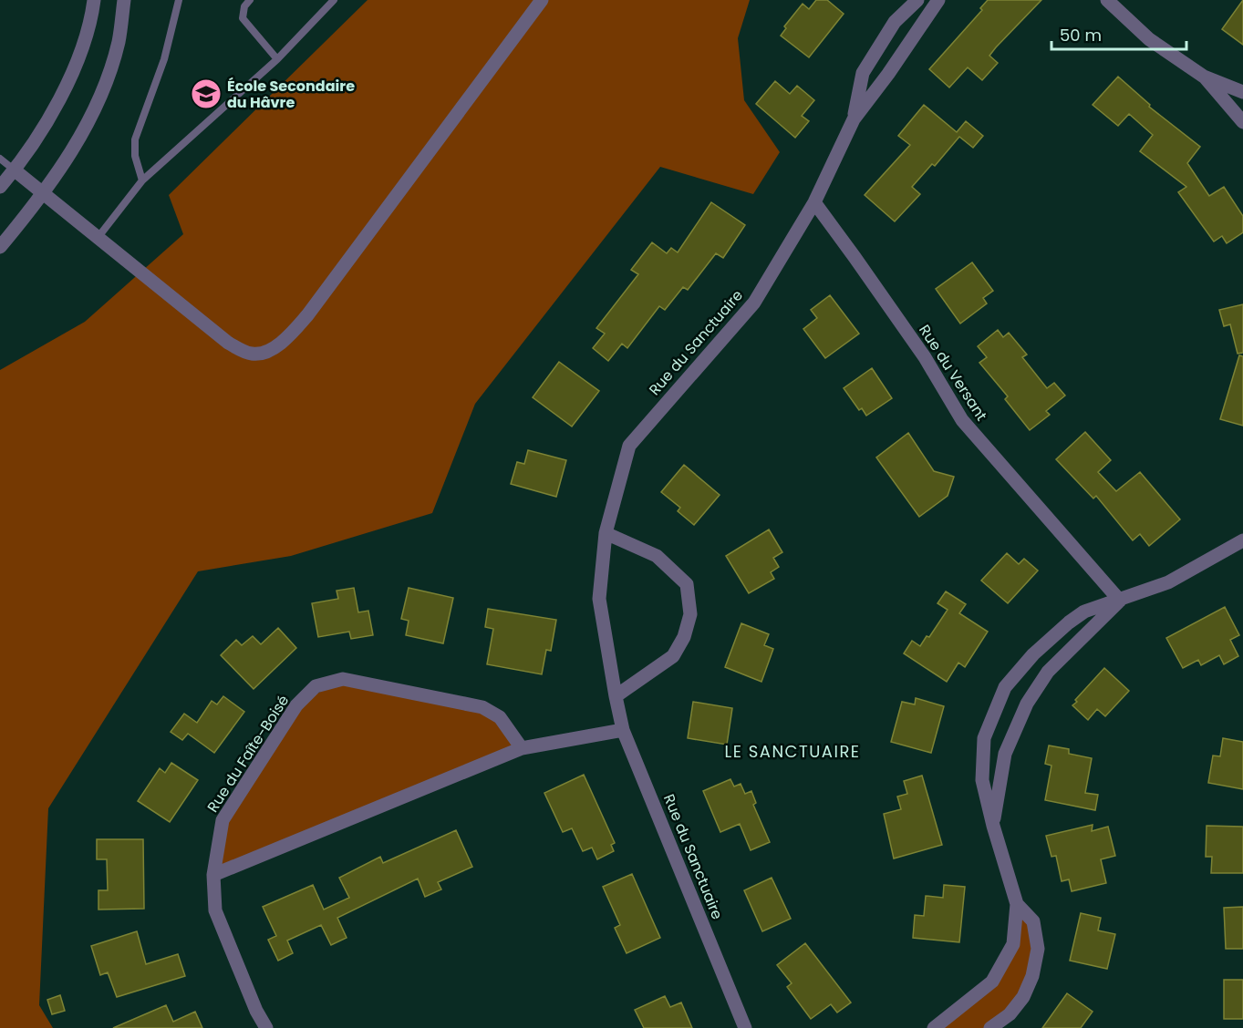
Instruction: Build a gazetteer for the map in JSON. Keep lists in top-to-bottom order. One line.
{"streets":{"street":["Rue du Sanctuaire","Rue du Versant","Rue du Faîte-Boisé"]},"crossings":[["Rue du Sanctuaire","Rue du Versant"]],"districts":["LE SANCTUAIRE"],"places":{"school or university":["École Secondaire du Hâvre"]},"scale_bar":"50 m"}
